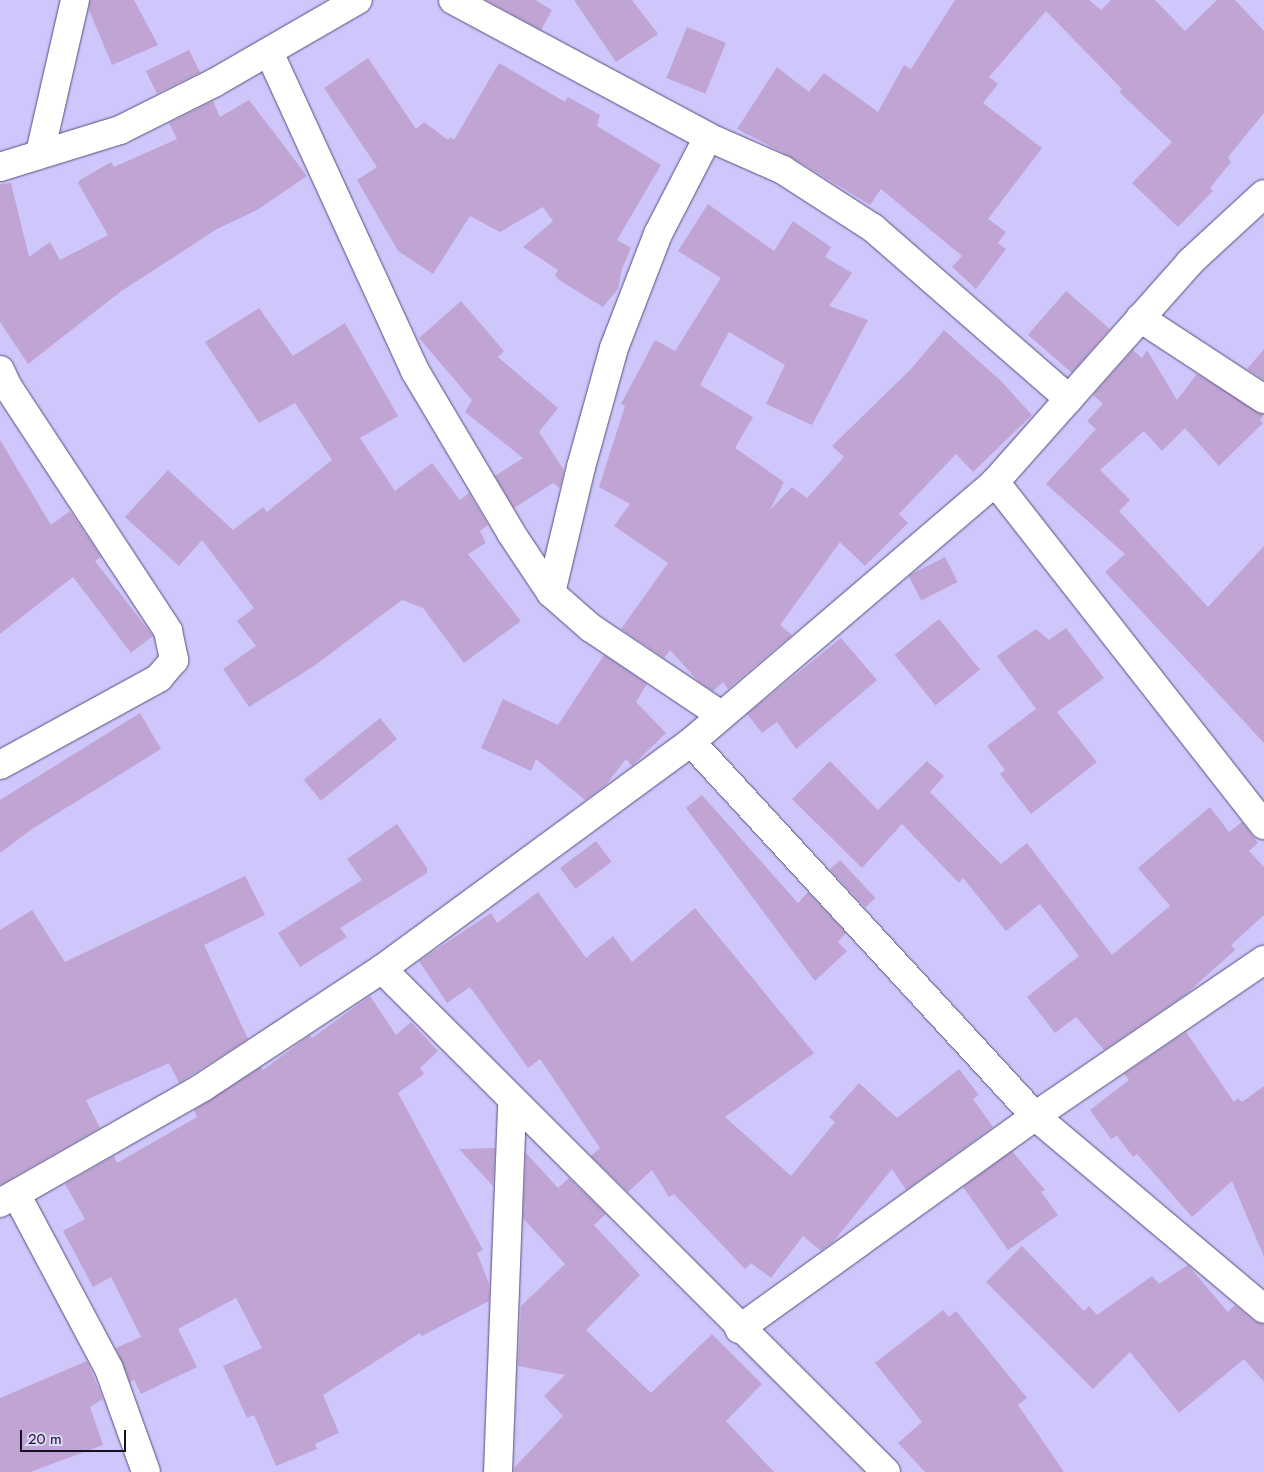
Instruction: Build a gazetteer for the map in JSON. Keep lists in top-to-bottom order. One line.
{"scale_bar":"20 m"}
